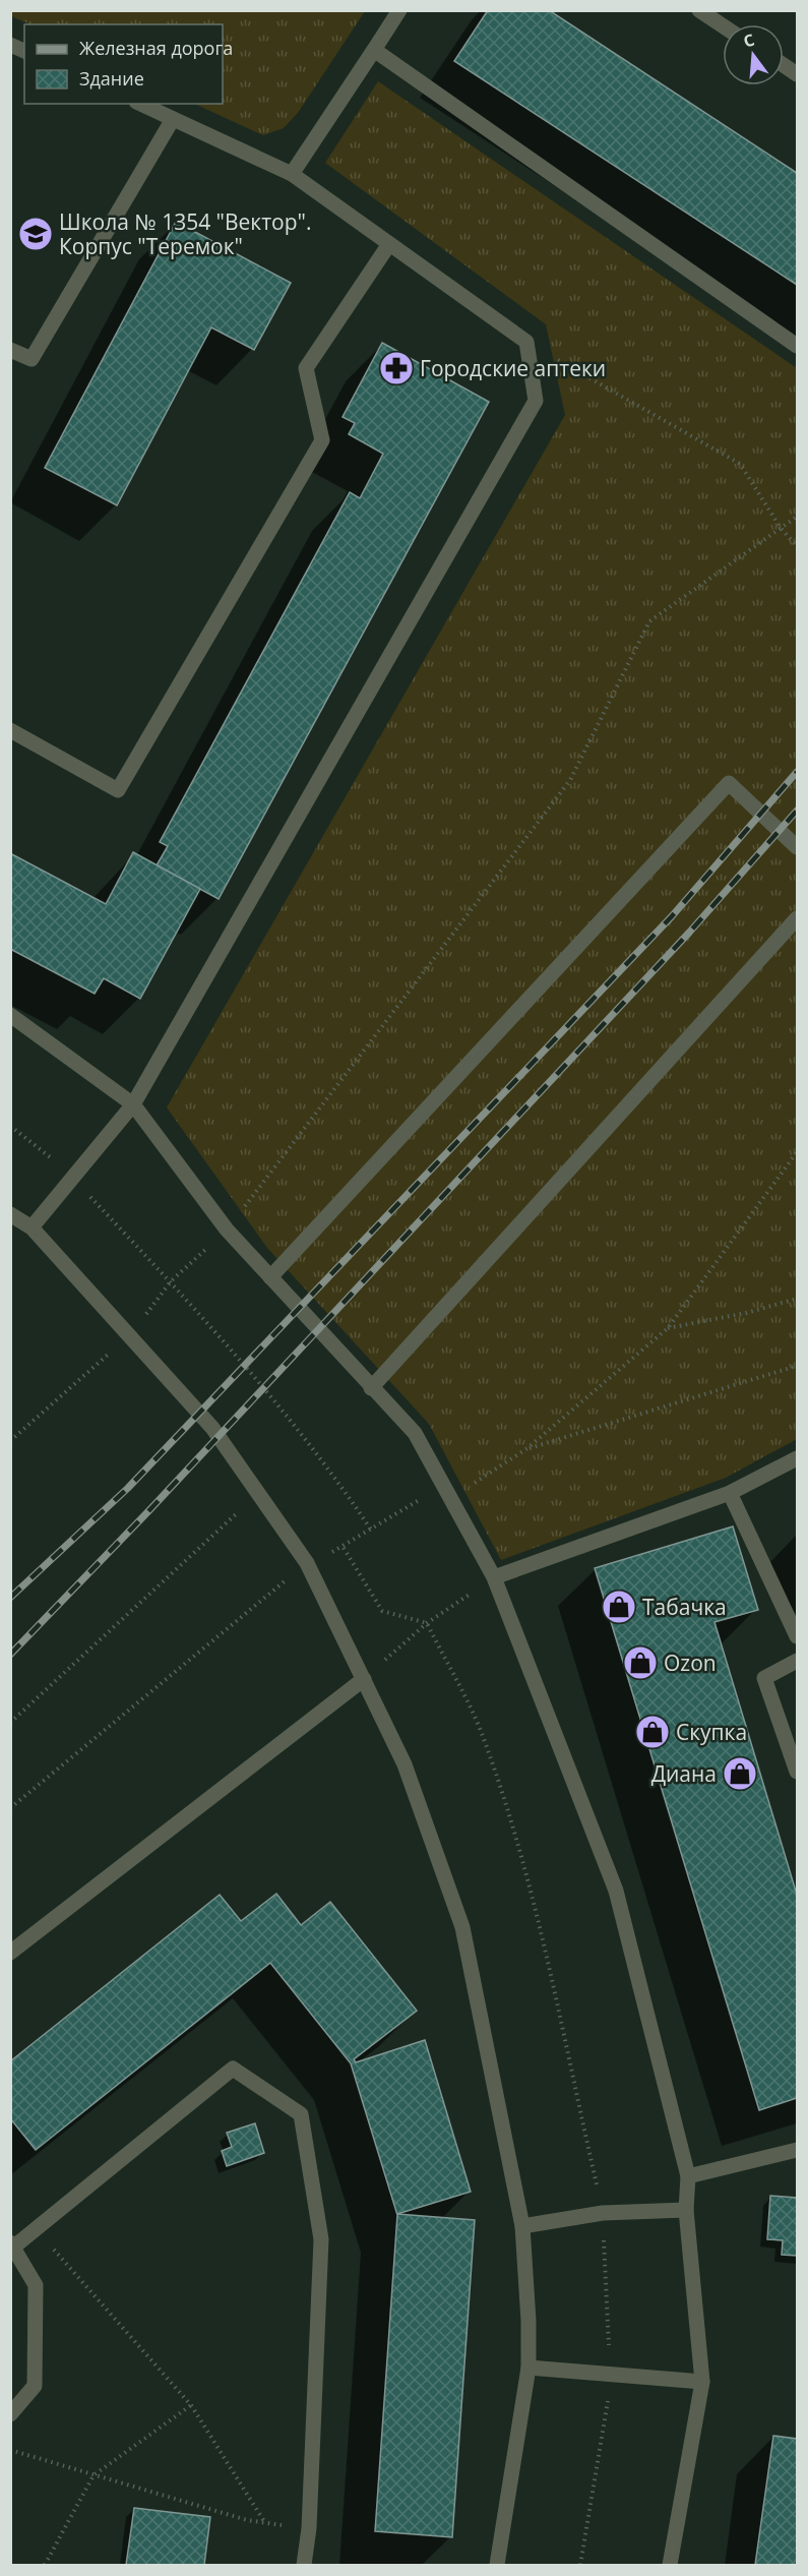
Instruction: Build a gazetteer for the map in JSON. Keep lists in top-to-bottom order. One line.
{"places":{"school or university":["Школа № 1354 \"Вектор\". Корпус \"Теремок\""],"pharmacy":["Городские аптеки"],"shop":["Табачка","Ozon","Скупка","Диана"]},"legend":["Железная дорога","Здание"],"north":"top"}
